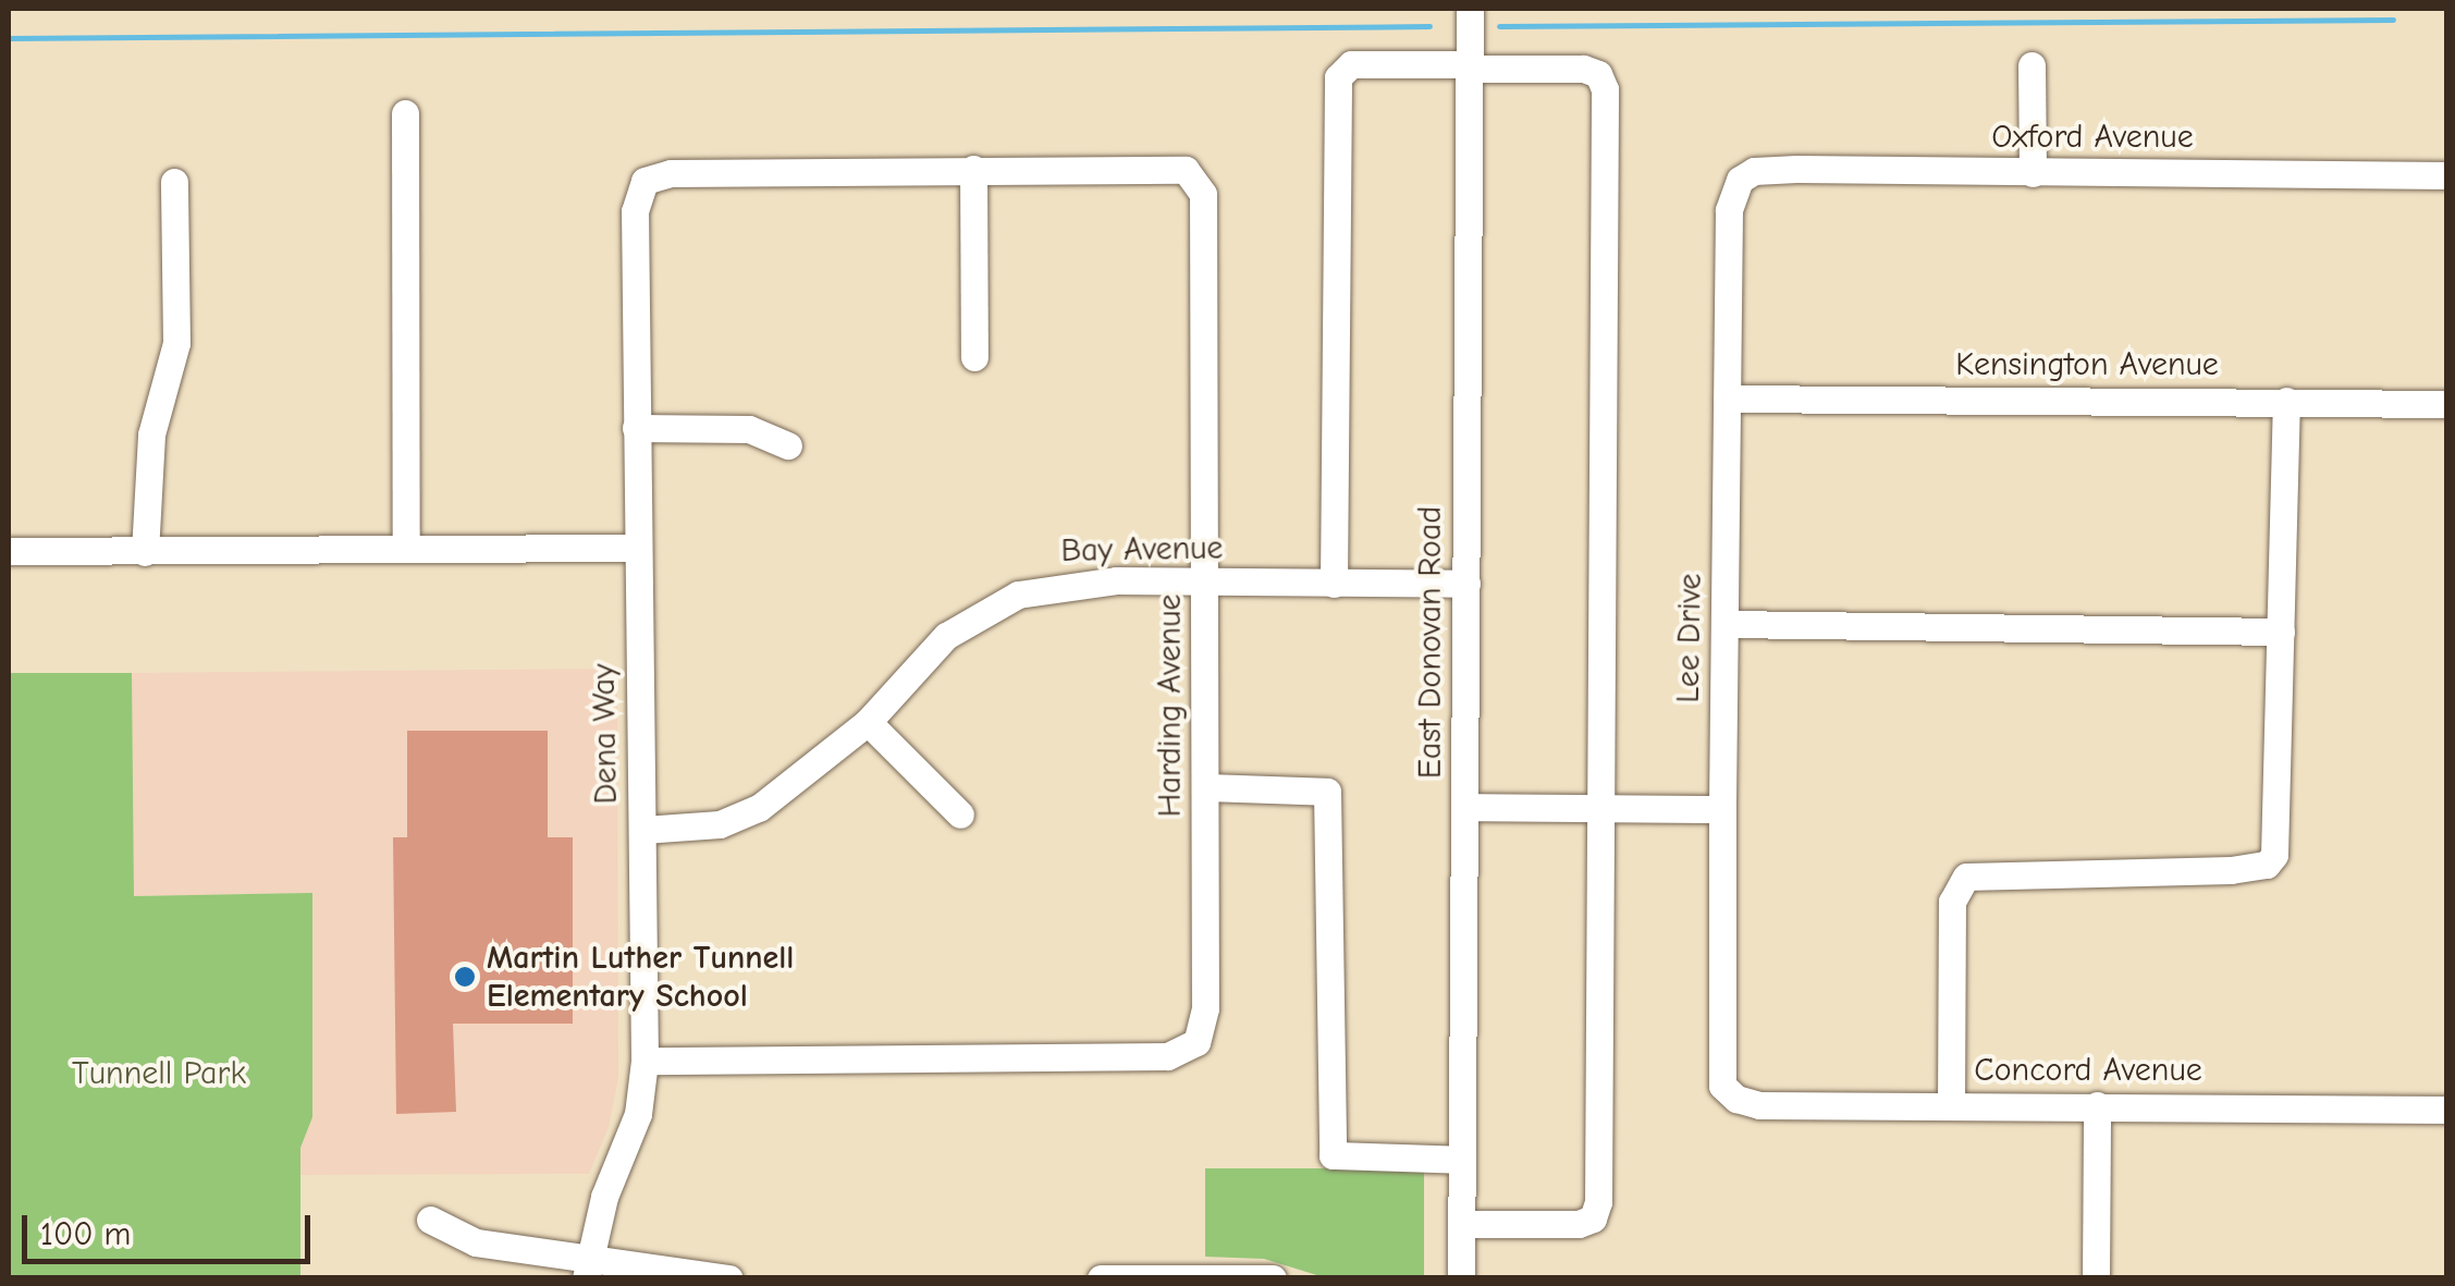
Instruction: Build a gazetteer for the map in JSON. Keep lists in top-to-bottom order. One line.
{"streets":{"street":["Oxford Avenue","Kensington Avenue","Bay Avenue","Lee Drive","East Donovan Road","Harding Avenue","Dena Way","Concord Avenue"]},"crossings":[["Oxford Avenue","Lee Drive"],["Kensington Avenue","Lee Drive"],["Bay Avenue","East Donovan Road"],["Bay Avenue","Harding Avenue"],["Bay Avenue","Dena Way"],["Lee Drive","Concord Avenue"],["Harding Avenue","Dena Way"]],"parks":["Tunnell Park"],"places":["Martin Luther Tunnell Elementary School"],"scale_bar":"100 m"}
